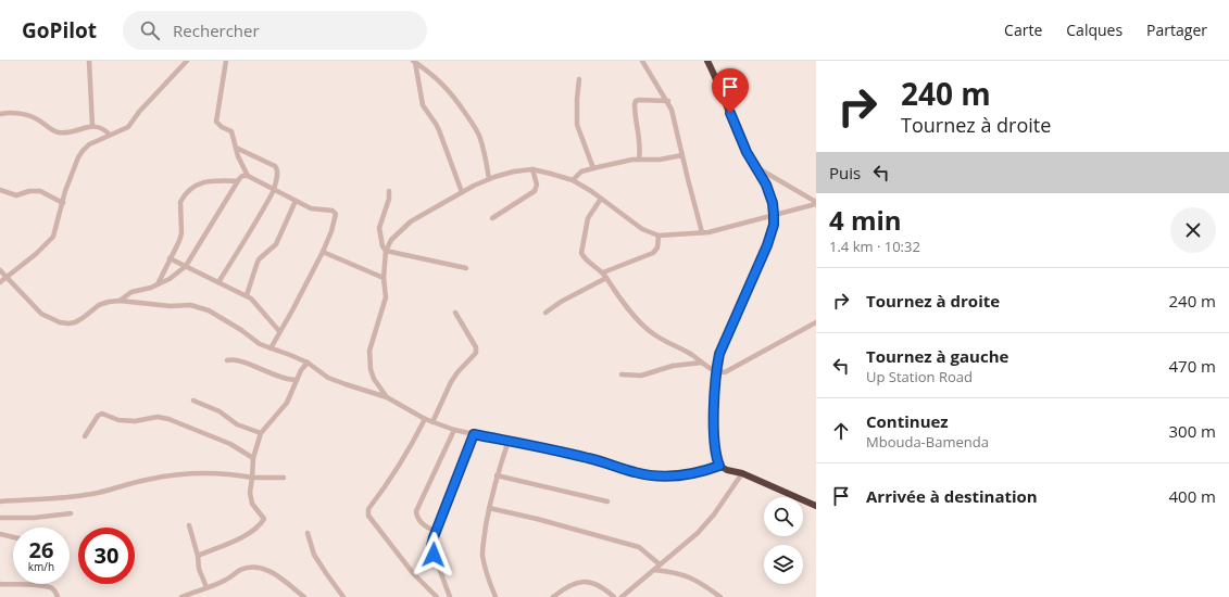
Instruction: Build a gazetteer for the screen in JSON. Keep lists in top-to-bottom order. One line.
{"page":{"header":"GoPilot","search":"Rechercher","nav":["Carte","Calques","Partager"],"turn":["240 m","Tournez à droite"],"then":"Puis","heading":["4 min","1.4 km · 10:32"],"list":[{"name":"Tournez à droite","value":"240 m"},{"name":"Tournez à gauche","note":"Up Station Road","value":"470 m"},{"name":"Continuez","note":"Mbouda-Bamenda","value":"300 m"},{"name":"Arrivée à destination","value":"400 m"}],"speed":"26 km/h","limit":"30"}}
